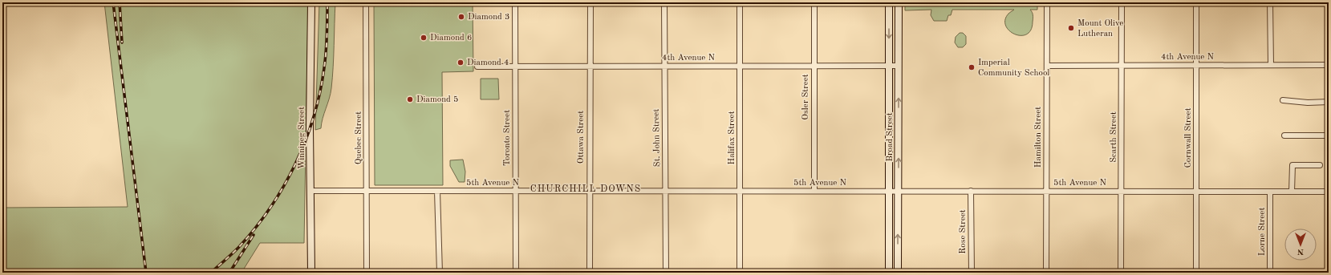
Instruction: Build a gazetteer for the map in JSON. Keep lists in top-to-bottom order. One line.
{"streets":{"main road":["Broad Street","Winnipeg Street"],"street":["4th Avenue N","Osler Street","Ottawa Street","Hamilton Street","Scarth Street","Quebec Street","Toronto Street","St. John Street","Halifax Street","Cornwall Street","5th Avenue N","Rose Street","Lorne Street"]},"crossings":[["4th Avenue N","Osler Street"],["4th Avenue N","Ottawa Street"],["4th Avenue N","Broad Street"],["4th Avenue N","Hamilton Street"],["4th Avenue N","Scarth Street"],["4th Avenue N","Toronto Street"],["4th Avenue N","St. John Street"],["4th Avenue N","Halifax Street"],["4th Avenue N","Cornwall Street"],["Osler Street","5th Avenue N"],["Ottawa Street","5th Avenue N"],["Broad Street","5th Avenue N"],["Hamilton Street","5th Avenue N"],["Scarth Street","5th Avenue N"],["Winnipeg Street","5th Avenue N"],["Quebec Street","5th Avenue N"],["Toronto Street","5th Avenue N"],["St. John Street","5th Avenue N"],["Halifax Street","5th Avenue N"],["Cornwall Street","5th Avenue N"],["5th Avenue N","Rose Street"],["5th Avenue N","Lorne Street"]],"districts":["CHURCHILL DOWNS"],"places":["Diamond 3","Mount Olive Lutheran","Diamond 6","Diamond 4","Imperial Community School","Diamond 5"],"north":"bottom"}
